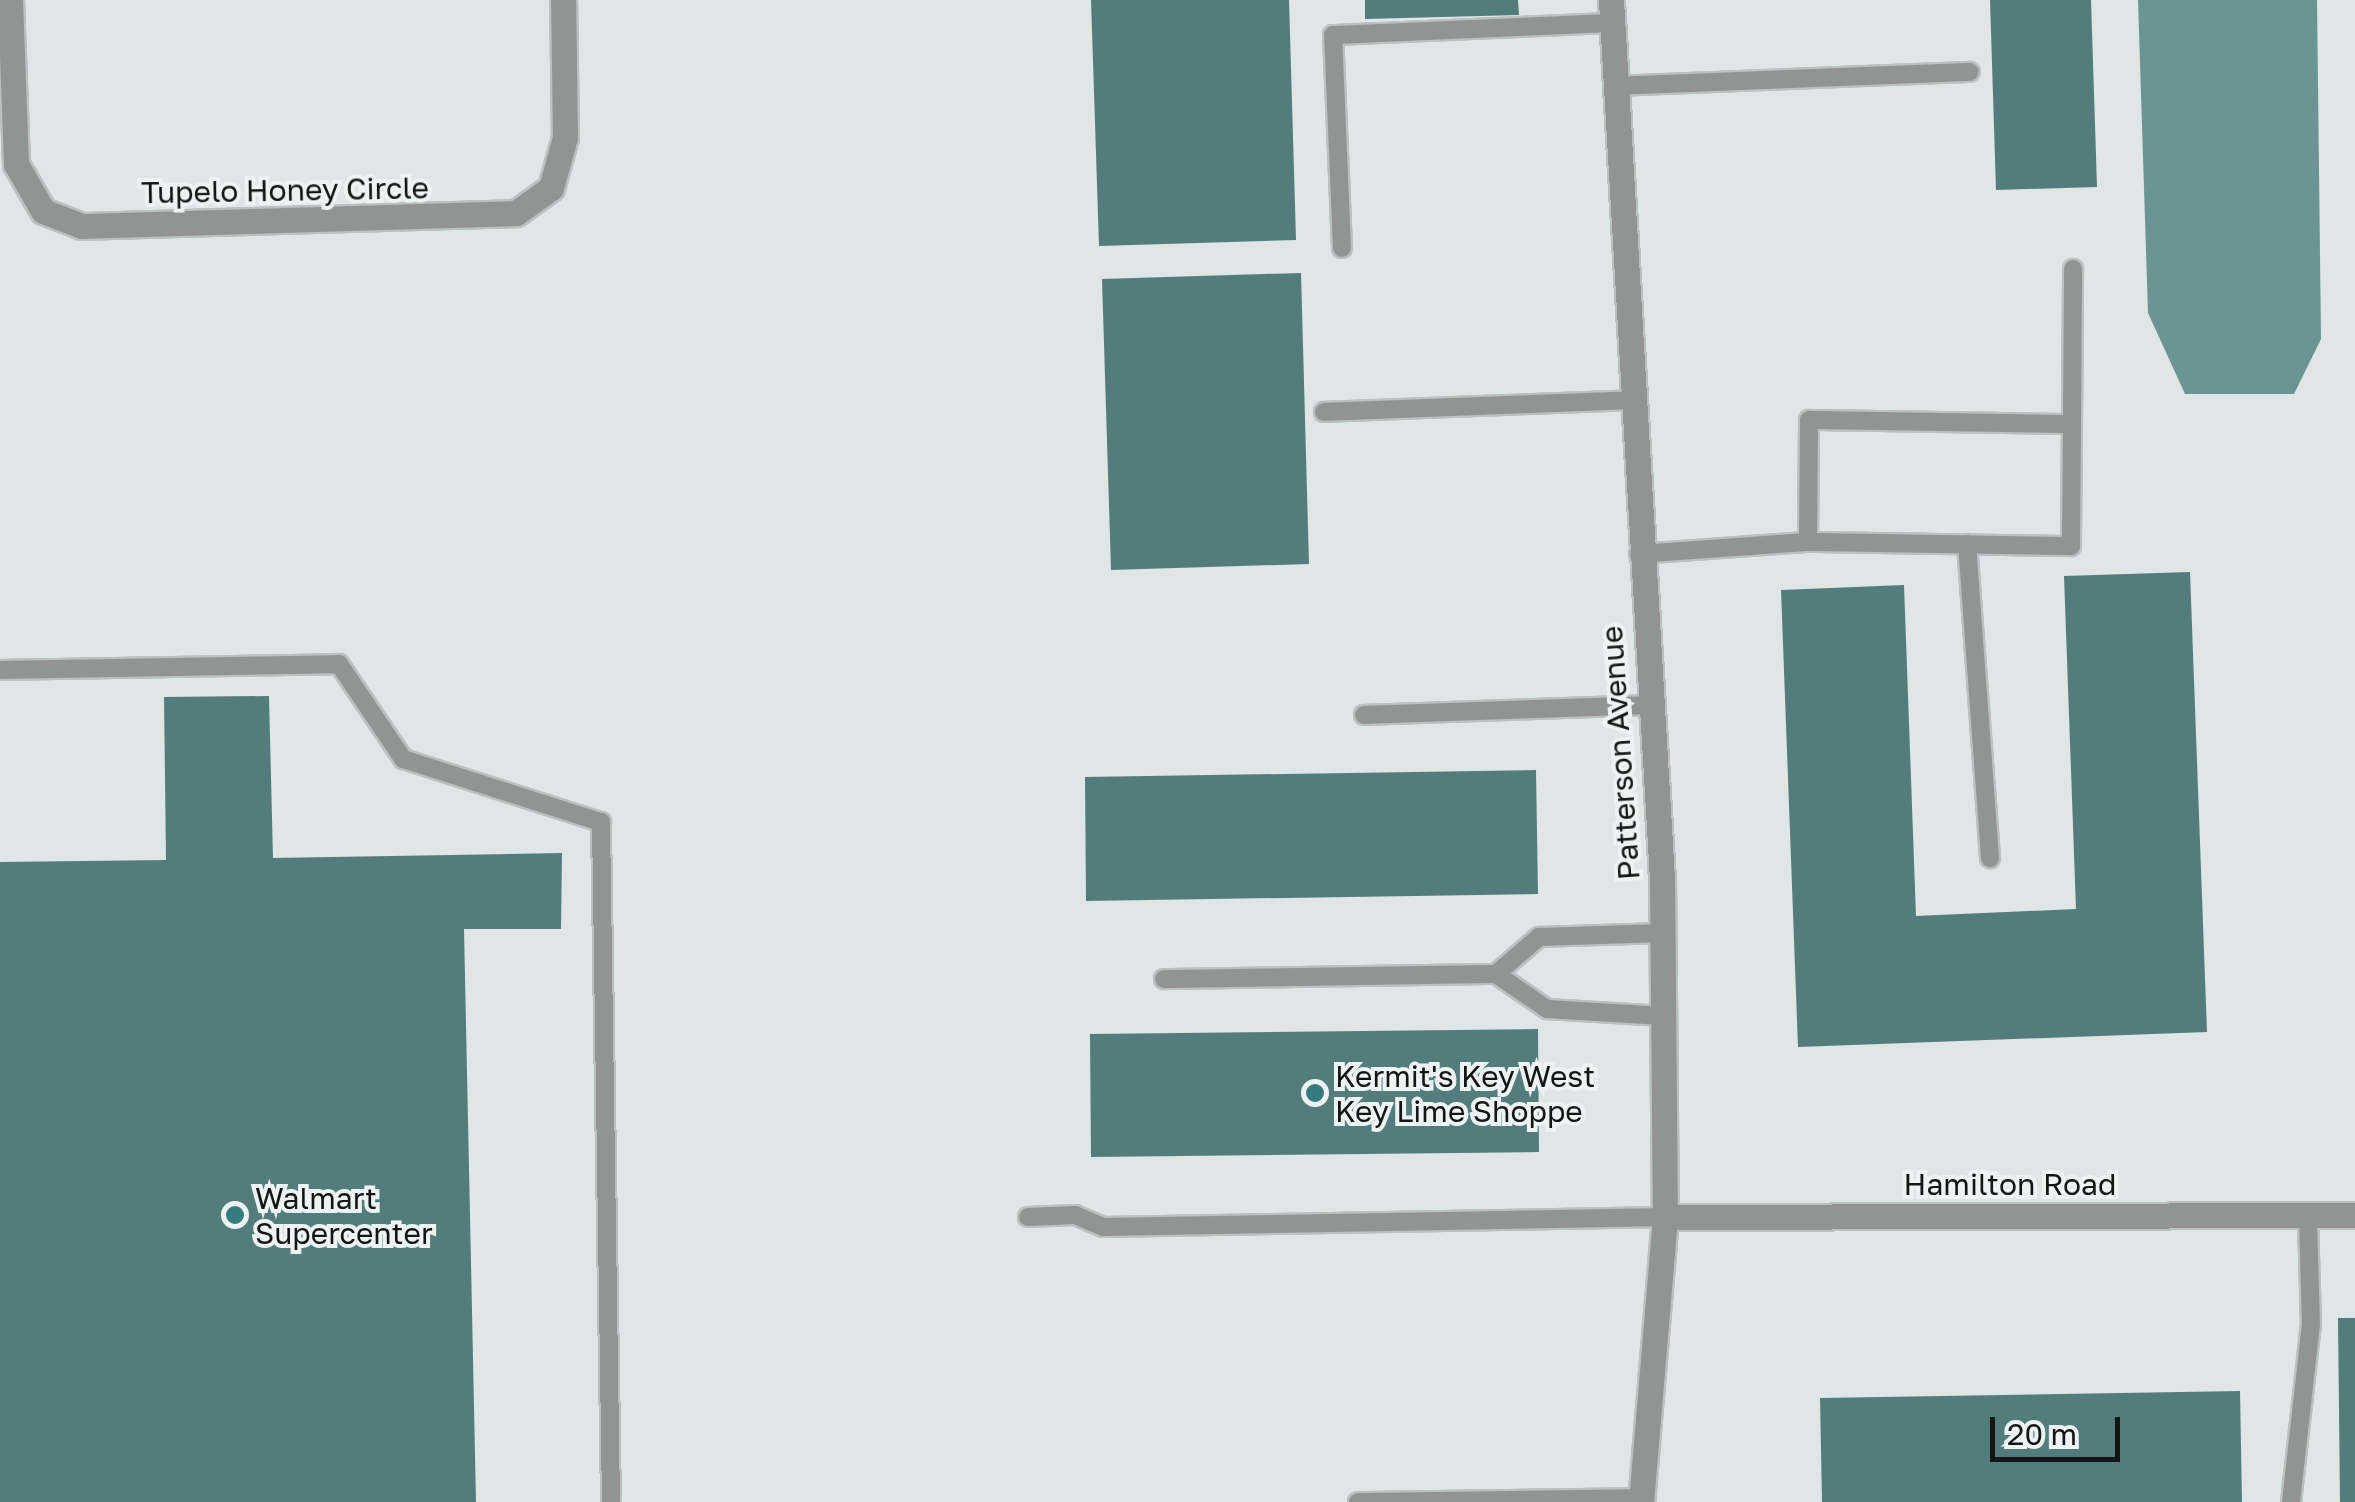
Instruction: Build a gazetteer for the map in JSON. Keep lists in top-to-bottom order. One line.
{"streets":{"street":["Tupelo Honey Circle","Patterson Avenue","Hamilton Road"]},"crossings":[["Patterson Avenue","Hamilton Road"]],"places":["Kermit's Key West Key Lime Shoppe","Walmart Supercenter"],"scale_bar":"20 m"}
